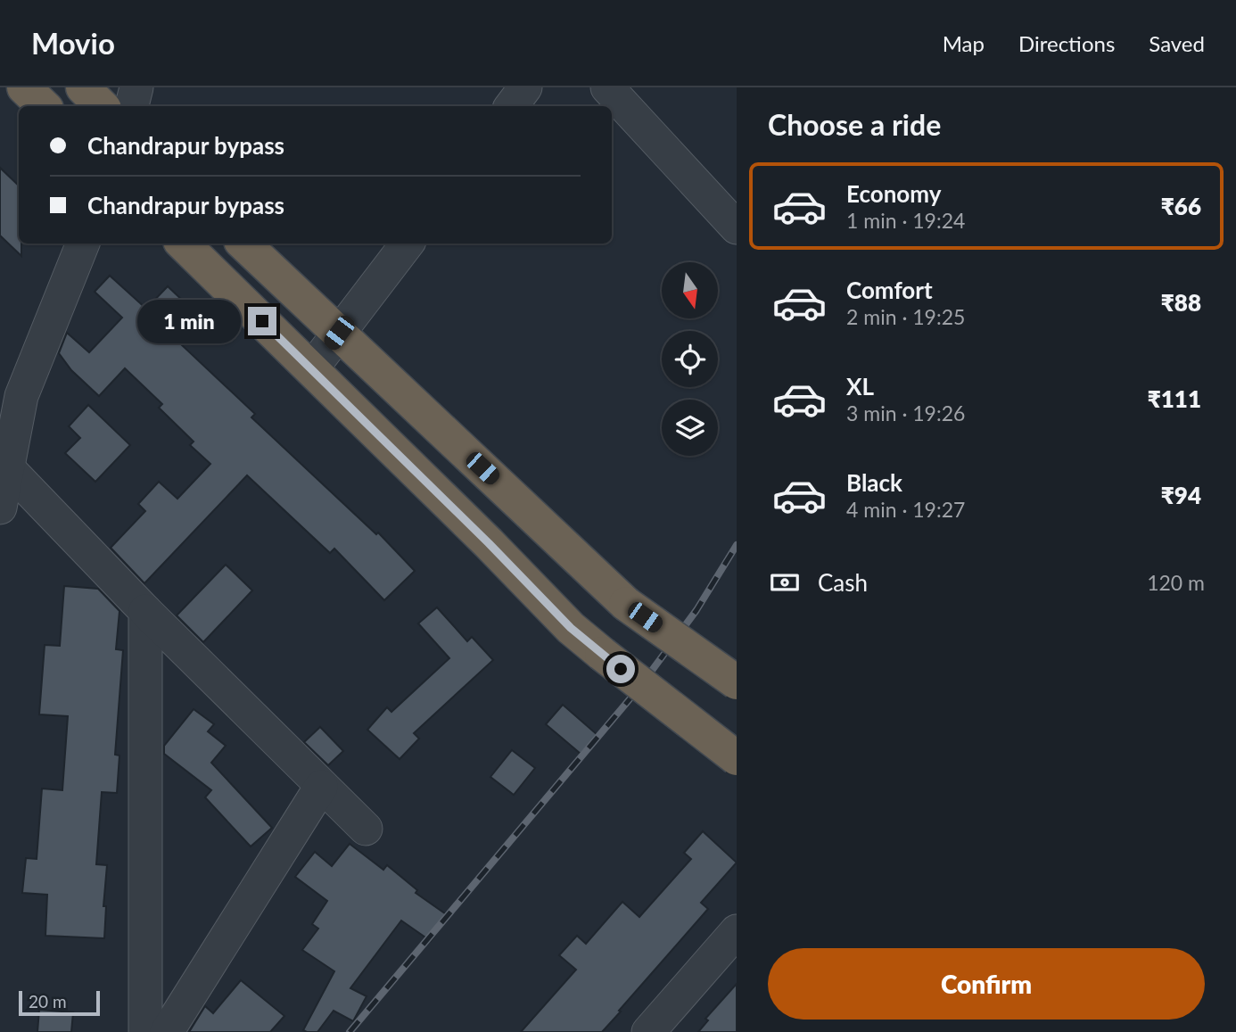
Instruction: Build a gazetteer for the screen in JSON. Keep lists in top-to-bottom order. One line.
{"scale_bar":"20 m","north":"bottom","page":{"header":"Movio","nav":["Map","Directions","Saved"],"heading":"Choose a ride","banner":["Chandrapur bypass","Chandrapur bypass"],"list":[{"name":"Economy","note":"1 min · 19:24","value":"₹66"},{"name":"Comfort","note":"2 min · 19:25","value":"₹88"},{"name":"XL","note":"3 min · 19:26","value":"₹111"},{"name":"Black","note":"4 min · 19:27","value":"₹94"}],"bubble":"1 min","pay":["Cash","120 m"],"buttons":"Confirm","scale":"20 m"}}
